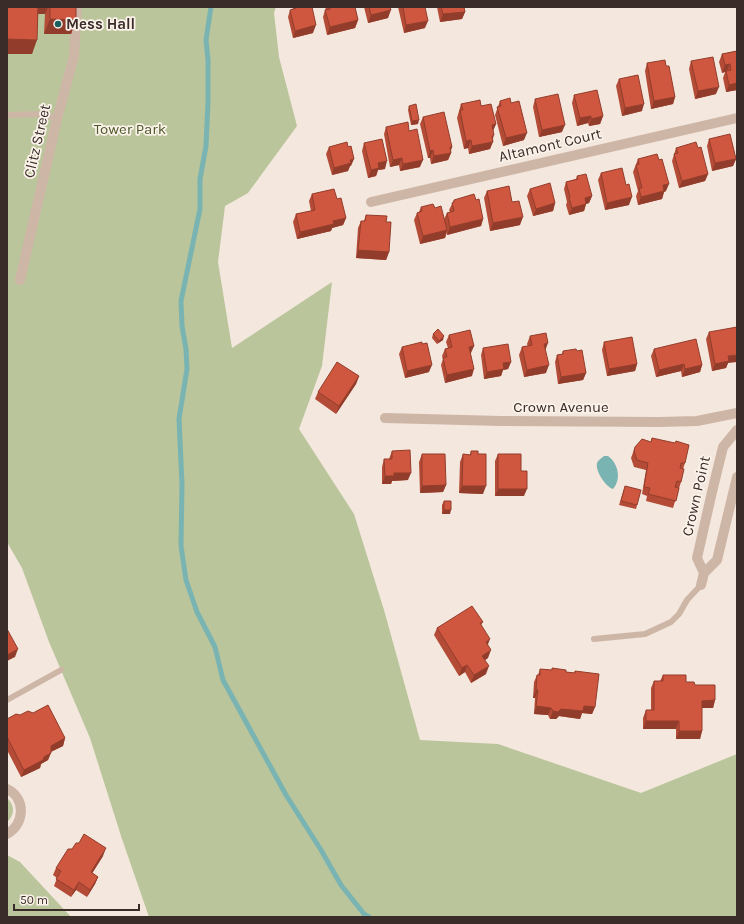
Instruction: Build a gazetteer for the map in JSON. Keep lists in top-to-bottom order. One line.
{"streets":{"street":["Clitz Street","Altamont Court","Crown Avenue","Crown Point"]},"parks":["Tower Park"],"places":["Mess Hall"],"scale_bar":"50 m"}
